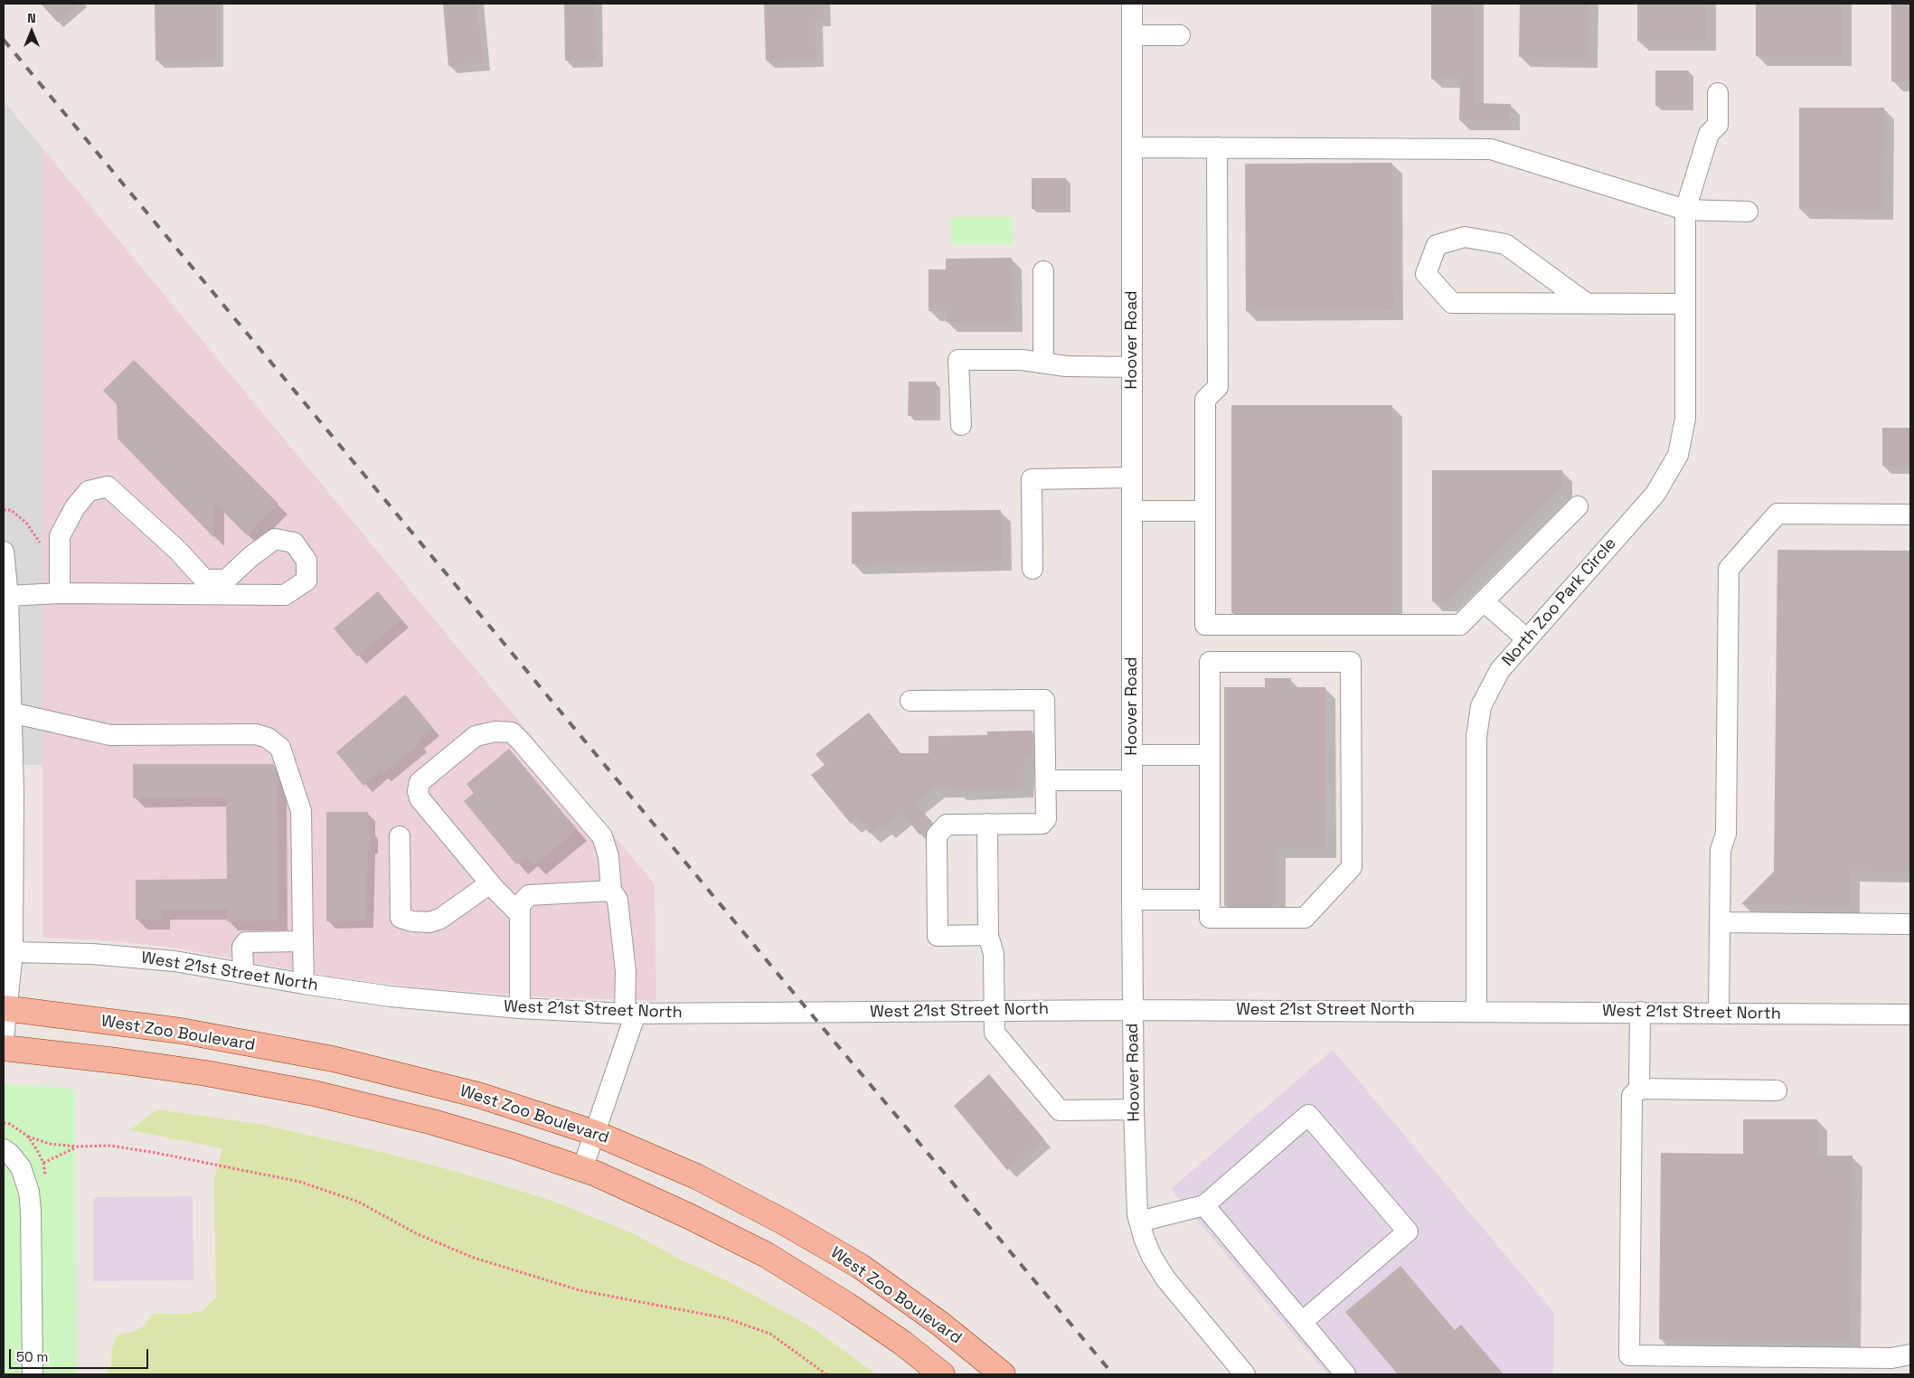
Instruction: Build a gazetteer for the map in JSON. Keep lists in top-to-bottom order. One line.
{"streets":{"main road":["West Zoo Boulevard"],"street":["Hoover Road","North Zoo Park Circle","West 21st Street North"]},"crossings":[["Hoover Road","West 21st Street North"],["North Zoo Park Circle","West 21st Street North"]],"scale_bar":"50 m","north":"top"}
